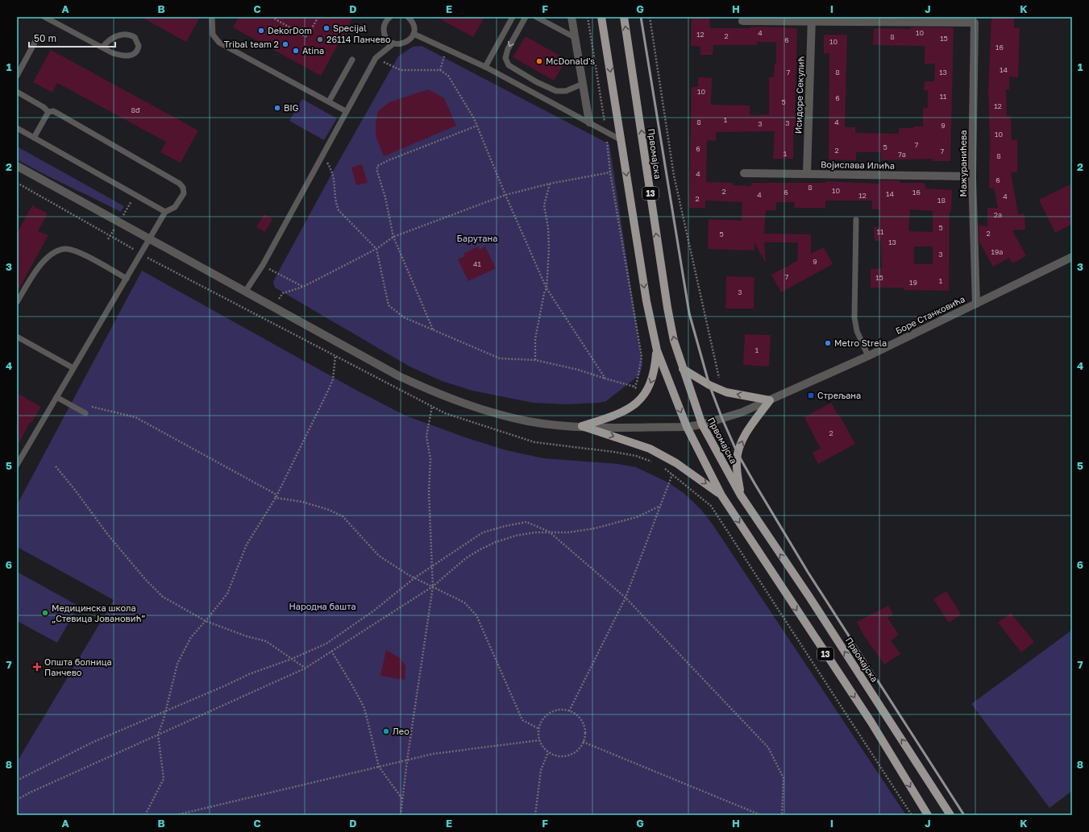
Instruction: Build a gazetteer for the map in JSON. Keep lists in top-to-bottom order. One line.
{"streets":{"main road":["Првомајска","13"],"street":["Исидоре Секулић","Мажуранићева","Војислава Илића","Боре Станковића"]},"crossings":[["Исидоре Секулић","Мажуранићева"],["Исидоре Секулић","Војислава Илића"],["Првомајска","Боре Станковића"],["Мажуранићева","Војислава Илића"],["Мажуранићева","Боре Станковића"],["13","Боре Станковића"]],"parks":["Барутана","Народна башта"],"places":{"other":["Specijal","DekorDom","26114 Панчево","Tribal team 2","Atina","McDonald's","BIG","Metro Strela","Медицинска школа „Стевица Јовановић”","Лео"],"transit":["Стрељана"],"health":["Општа болница Панчево"]},"house_numbers":["4","10","12","2","8","15","6","10","16","14","7","8","13","10","11","6","5","12","8đ","1","8","4","3","3","9","10","7","5","6","2","7","1","7a","8","4","6","8","10","2","6","16","14","4","12","4","2","18","2a","5","11","2","5","13","19a","3","9","41","7","15","1","19","3","1","2"],"scale_bar":"50 m","grid":{"columns":["A","B","C","D","E","F","G","H","I","J","K"],"rows":["1","2","3","4","5","6","7","8"]}}
